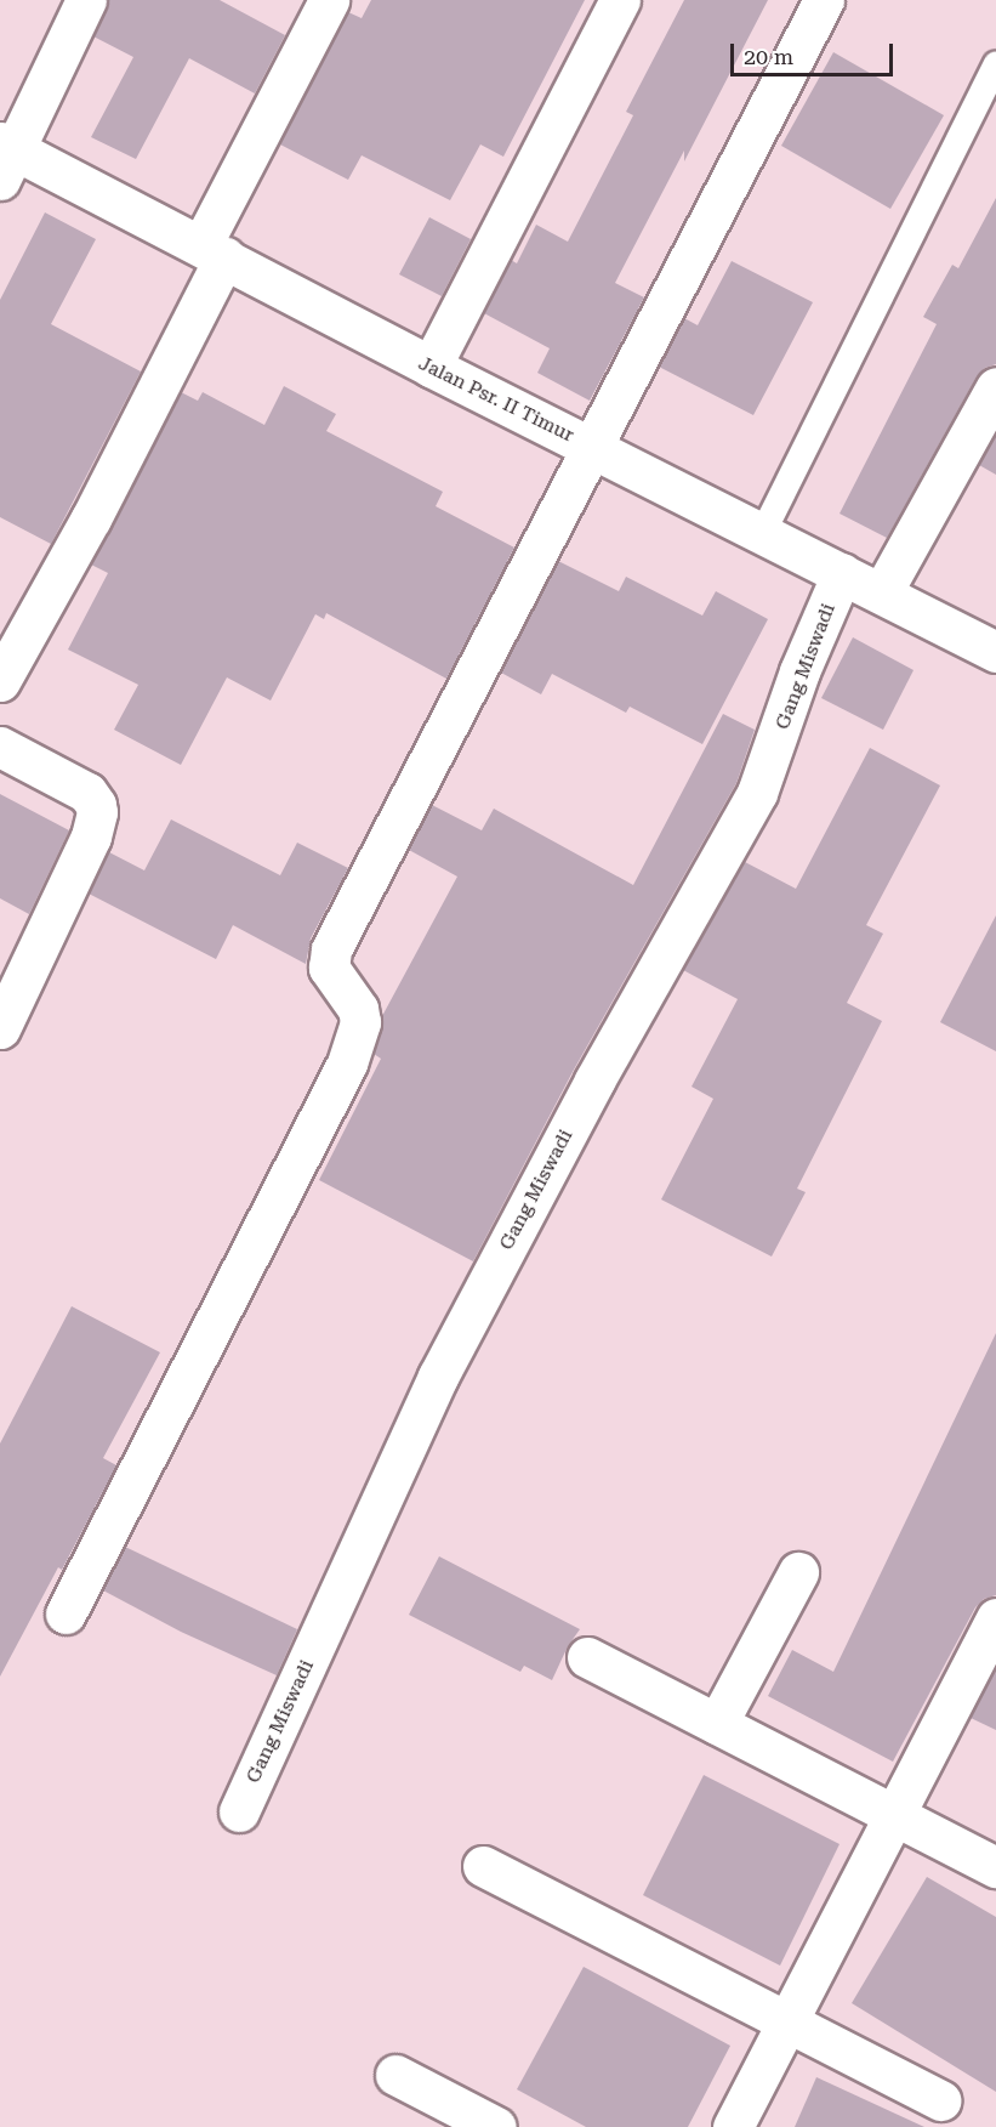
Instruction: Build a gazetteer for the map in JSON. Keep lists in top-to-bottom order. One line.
{"streets":{"street":["Jalan Psr. II Timur","Gang Miswadi"]},"crossings":[["Jalan Psr. II Timur","Gang Miswadi"]],"scale_bar":"20 m"}
